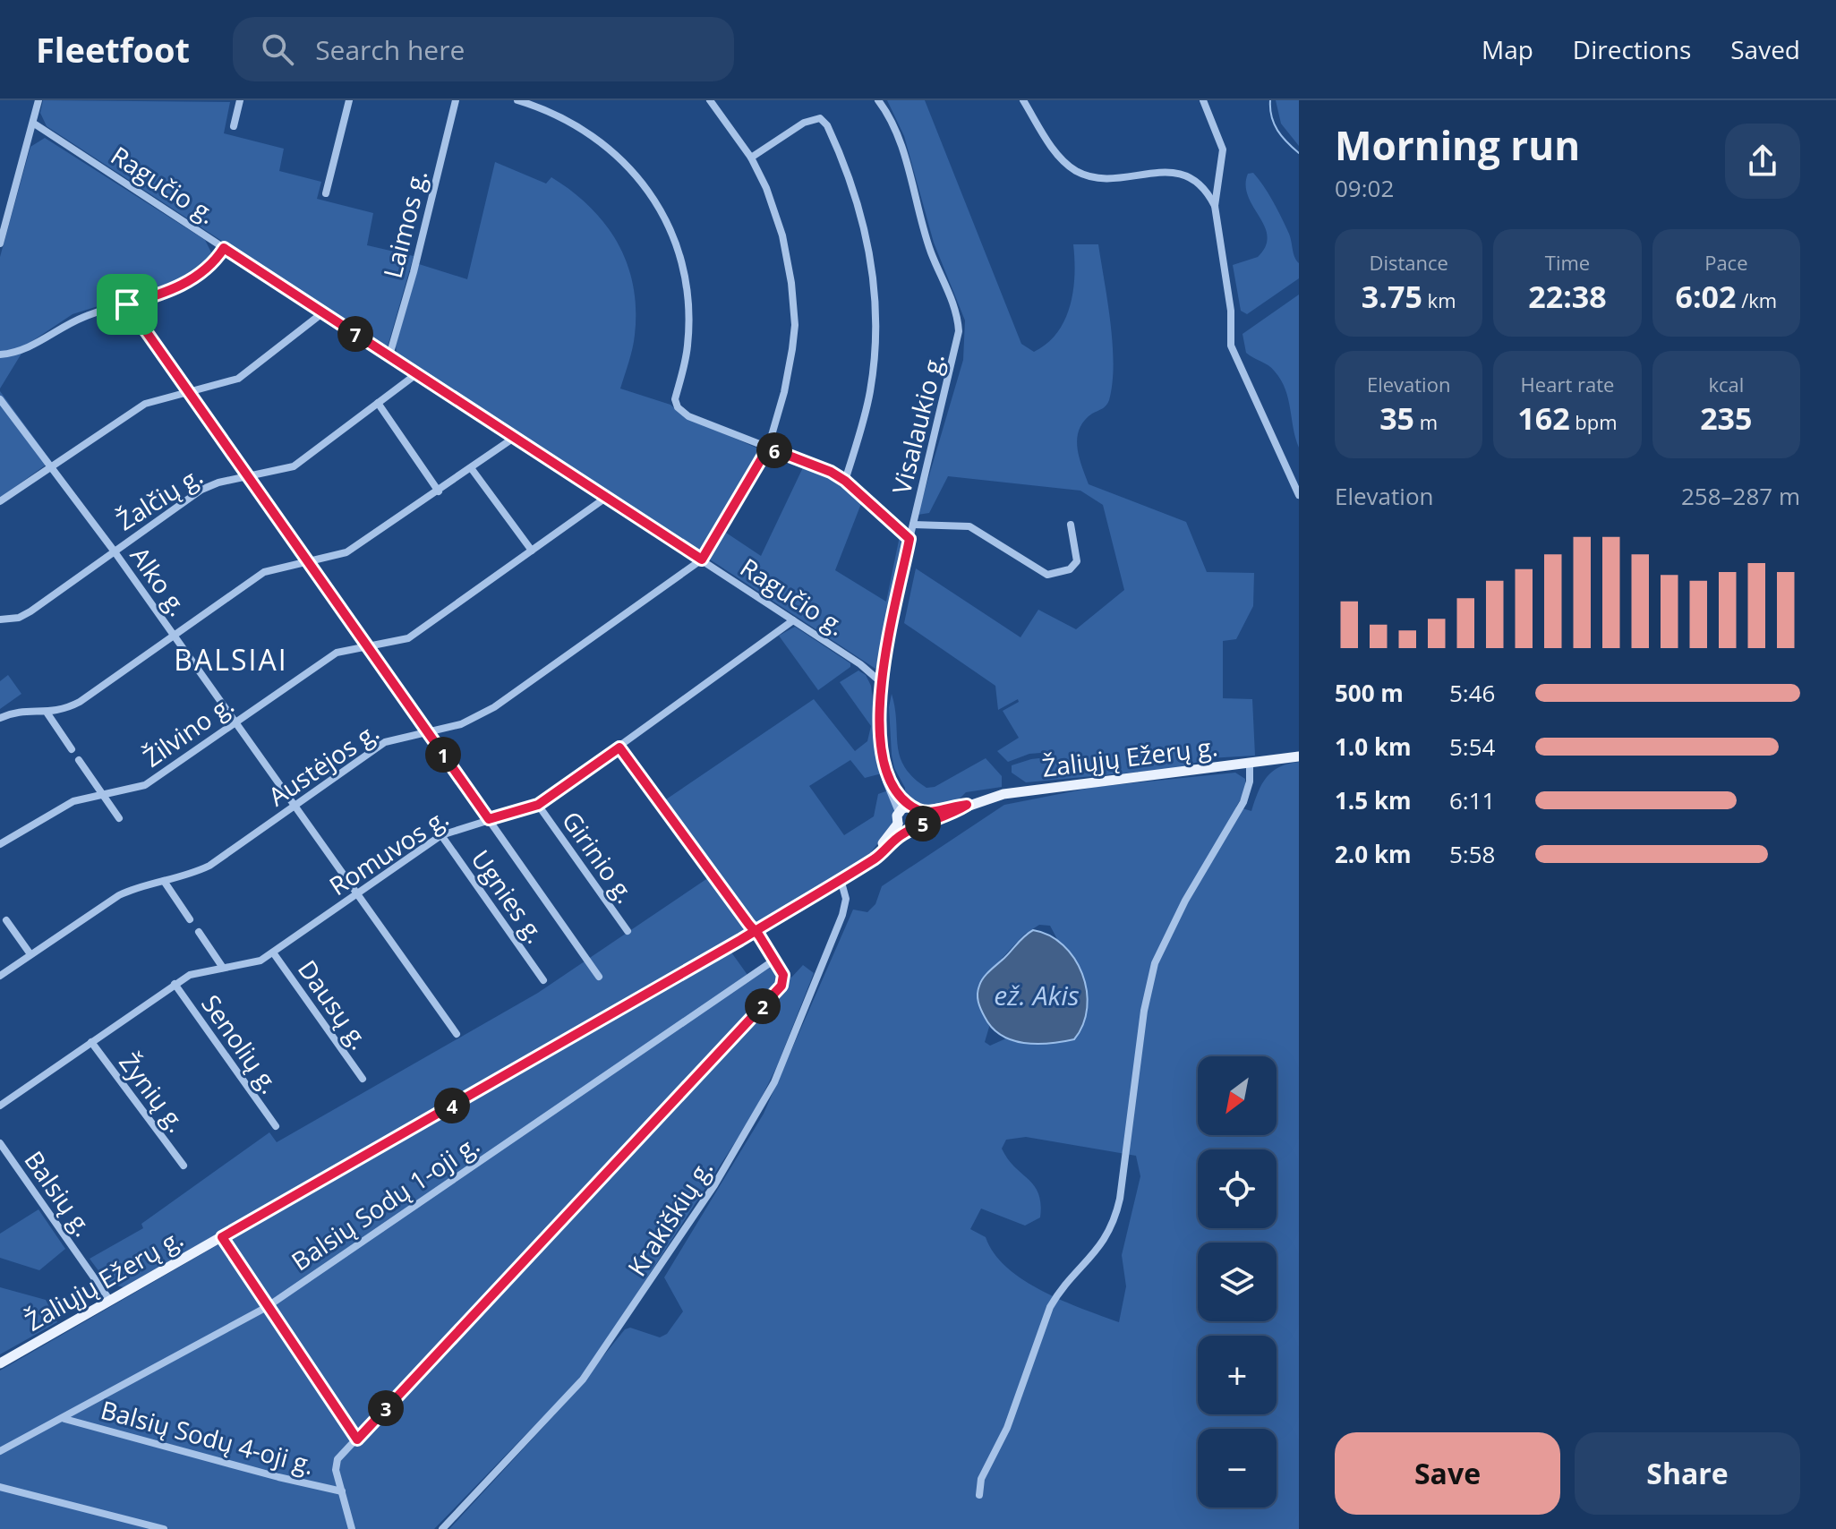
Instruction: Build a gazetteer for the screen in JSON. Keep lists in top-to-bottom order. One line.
{"streets":{"main road":["Žaliųjų Ežerų g."],"street":["Ragučio g.","Laimos g.","Visalaukio g.","Žalčių g.","Alko g.","Žilvino g.","Austėjos g.","Romuvos g.","Girinio g.","Ugnies g.","Dausų g.","Senolių g.","Žynių g.","Balsių g.","Balsių Sodų 1-oji g.","Krakiškių g.","Balsių Sodų 4-oji g."]},"crossings":[["Ragučio g.","Laimos g."],["Ragučio g.","Visalaukio g."],["Ragučio g.","Žalčių g."],["Ragučio g.","Žilvino g."],["Ragučio g.","Austėjos g."],["Ragučio g.","Romuvos g."],["Visalaukio g.","Žaliųjų Ežerų g."],["Žalčių g.","Alko g."],["Alko g.","Žilvino g."],["Alko g.","Austėjos g."],["Alko g.","Romuvos g."],["Žaliųjų Ežerų g.","Balsių g."],["Žaliųjų Ežerų g.","Krakiškių g."],["Romuvos g.","Girinio g."],["Romuvos g.","Ugnies g."],["Romuvos g.","Dausų g."],["Romuvos g.","Senolių g."],["Romuvos g.","Žynių g."],["Balsių Sodų 1-oji g.","Balsių Sodų 4-oji g."]],"districts":["BALSIAI"],"water":["ež. Akis"],"north":"bottom left","page":{"header":"Fleetfoot","search":"Search here","nav":["Map","Directions","Saved"],"heading":["Morning run","09:02"],"stats":[["Distance","3.75 km"],["Time","22:38"],["Pace","6:02 /km"],["Elevation","35 m"],["Heart rate","162 bpm"],["kcal","235"]],"pins":["7","6","1","5","2","4","3"],"chart":["Elevation","258–287 m"],"list":[{"name":"500 m","note":"5:46"},{"name":"1.0 km","note":"5:54"},{"name":"1.5 km","note":"6:11"},{"name":"2.0 km","note":"5:58"}],"map_buttons":["+","−"],"buttons":["Save","Share"]}}
